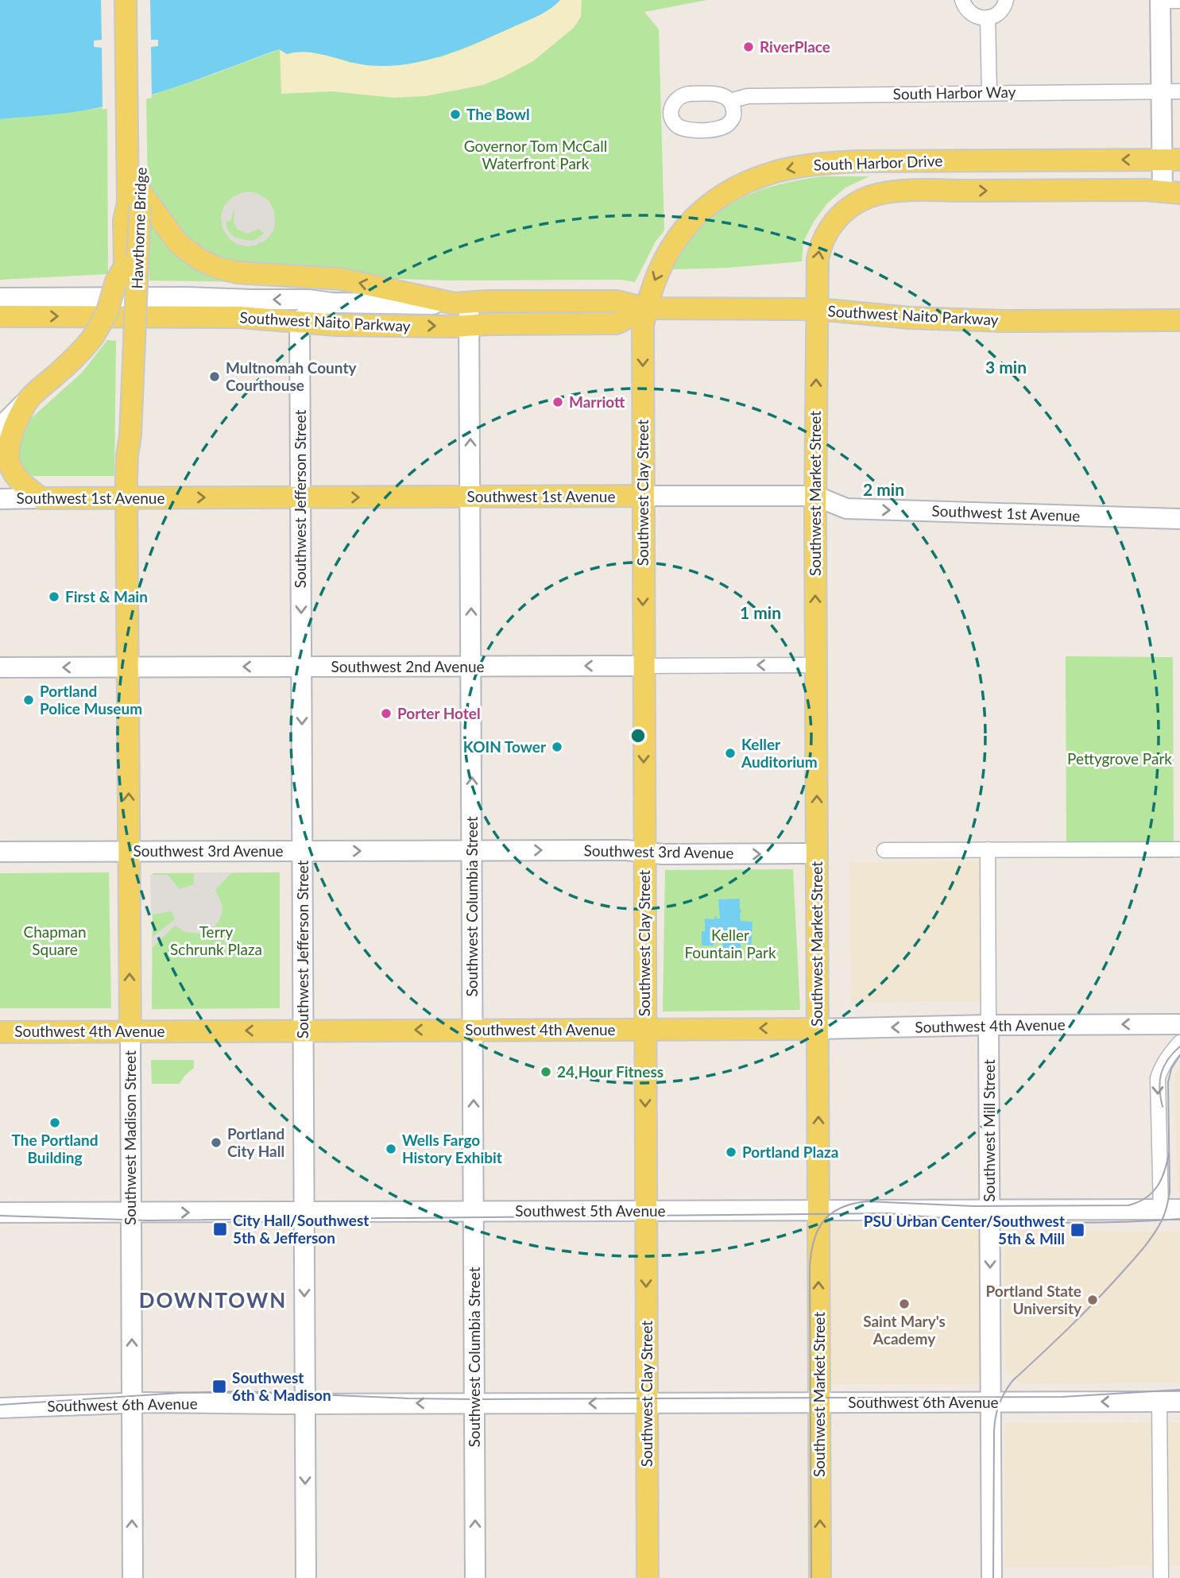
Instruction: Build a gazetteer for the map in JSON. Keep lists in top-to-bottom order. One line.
{"streets":{"main road":["South Harbor Drive","Hawthorne Bridge","Southwest Naito Parkway","Southwest Clay Street","Southwest Market Street","Southwest 1st Avenue","Southwest Jefferson Street","Southwest 2nd Avenue","Southwest 3rd Avenue","Southwest Columbia Street","Southwest 4th Avenue","Southwest Mill Street","Southwest Madison Street","Southwest 5th Avenue","Southwest 6th Avenue"],"street":["South Harbor Way"]},"crossings":[["South Harbor Drive","Southwest Naito Parkway"],["South Harbor Drive","Southwest Clay Street"],["South Harbor Drive","Southwest Market Street"],["Hawthorne Bridge","Southwest 1st Avenue"],["Hawthorne Bridge","Southwest Madison Street"],["Southwest Naito Parkway","Southwest Clay Street"],["Southwest Naito Parkway","Southwest Market Street"],["Southwest Naito Parkway","Southwest Jefferson Street"],["Southwest Naito Parkway","Southwest Columbia Street"],["Southwest Clay Street","Southwest 1st Avenue"],["Southwest Clay Street","Southwest 2nd Avenue"],["Southwest Clay Street","Southwest 3rd Avenue"],["Southwest Clay Street","Southwest 4th Avenue"],["Southwest Clay Street","Southwest 5th Avenue"],["Southwest Clay Street","Southwest 6th Avenue"],["Southwest Market Street","Southwest 1st Avenue"],["Southwest Market Street","Southwest 2nd Avenue"],["Southwest Market Street","Southwest 3rd Avenue"],["Southwest Market Street","Southwest 4th Avenue"],["Southwest Market Street","Southwest 5th Avenue"],["Southwest Market Street","Southwest 6th Avenue"],["Southwest 1st Avenue","Southwest Jefferson Street"],["Southwest 1st Avenue","Southwest Columbia Street"],["Southwest 1st Avenue","Southwest Madison Street"],["Southwest Jefferson Street","Southwest 2nd Avenue"],["Southwest Jefferson Street","Southwest 3rd Avenue"],["Southwest Jefferson Street","Southwest 4th Avenue"],["Southwest Jefferson Street","Southwest 5th Avenue"],["Southwest Jefferson Street","Southwest 6th Avenue"],["Southwest 2nd Avenue","Southwest Columbia Street"],["Southwest 2nd Avenue","Southwest Madison Street"],["Southwest 3rd Avenue","Southwest Columbia Street"],["Southwest 3rd Avenue","Southwest Madison Street"],["Southwest Columbia Street","Southwest 4th Avenue"],["Southwest Columbia Street","Southwest 5th Avenue"],["Southwest Columbia Street","Southwest 6th Avenue"],["Southwest 4th Avenue","Southwest Mill Street"],["Southwest 4th Avenue","Southwest Madison Street"],["Southwest Mill Street","Southwest 5th Avenue"],["Southwest Mill Street","Southwest 6th Avenue"],["Southwest Madison Street","Southwest 5th Avenue"],["Southwest Madison Street","Southwest 6th Avenue"]],"one_way":["Southwest Clay Street","Southwest Market Street","Southwest 1st Avenue","Southwest Jefferson Street","Southwest 2nd Avenue","Southwest 3rd Avenue","Southwest Columbia Street","Southwest 4th Avenue","Southwest Madison Street","Southwest 6th Avenue"],"districts":["DOWNTOWN"],"parks":["Governor Tom McCall Waterfront Park","Pettygrove Park","Chapman Square","Terry Schrunk Plaza","Keller Fountain Park"],"places":{"other":["RiverPlace","The Bowl","Multnomah County Courthouse","Marriott","First & Main","Portland Police Museum","Porter Hotel","KOIN Tower","Keller Auditorium","24 Hour Fitness","The Portland Building","Portland City Hall","Wells Fargo History Exhibit","Portland Plaza","Portland State University","Saint Mary's Academy"],"transit":["City Hall/Southwest 5th & Jefferson","PSU Urban Center/Southwest 5th & Mill","Southwest 6th & Madison"]},"rings":["3 min","2 min","1 min"]}
